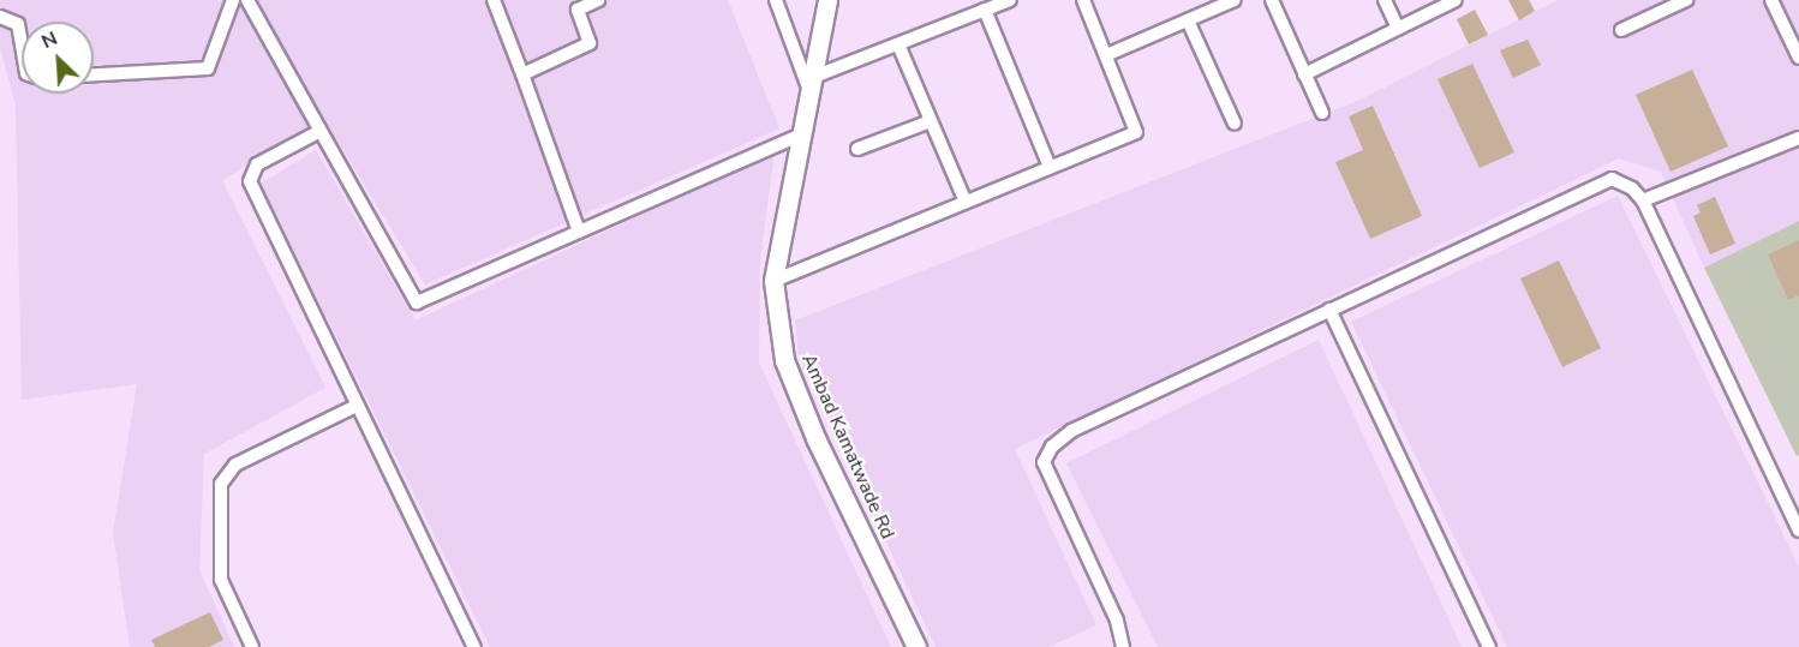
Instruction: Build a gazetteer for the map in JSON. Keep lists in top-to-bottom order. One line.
{"streets":{"street":["Ambad Kamatwade Rd"]},"north":"top left"}
